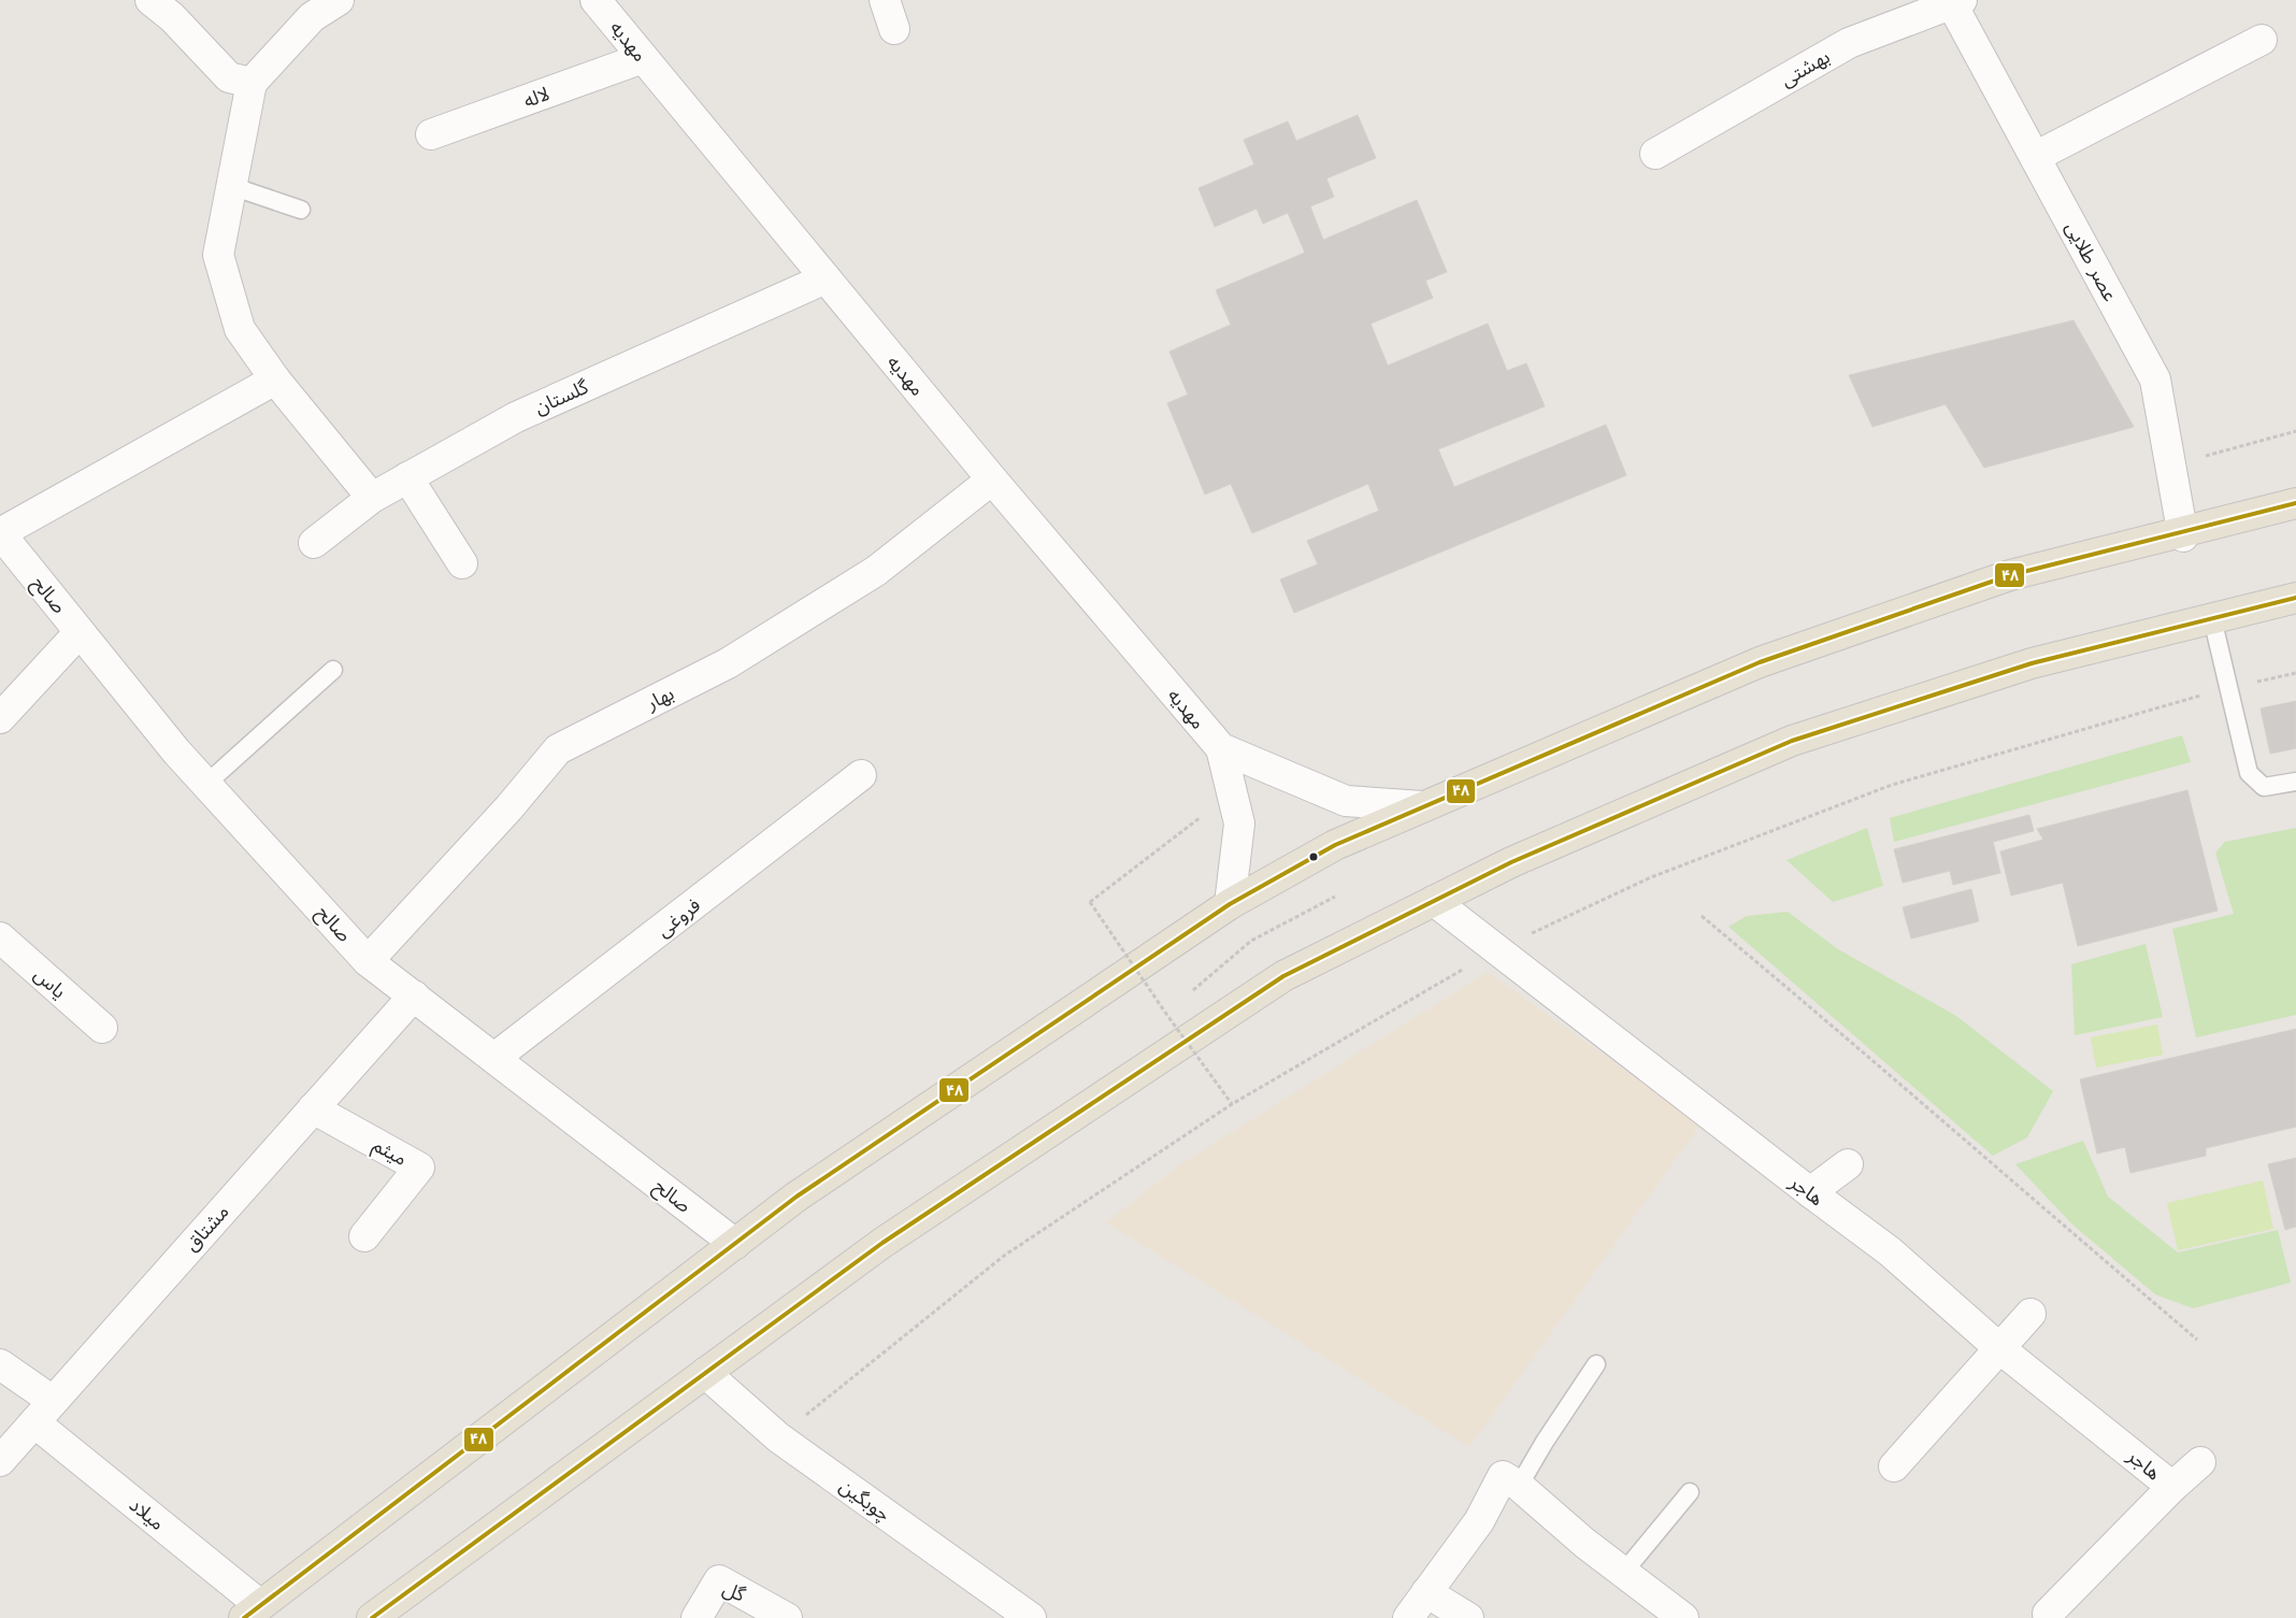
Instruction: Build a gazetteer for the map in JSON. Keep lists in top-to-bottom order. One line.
{"streets":{"street":["مهدیه","بهشتی","لاله","عصر طلایی","گلستان","صالح","بهار","فروغی","یاس","میثم","هاجر","مشتاق","چوبگین","میلاد","گل"]},"crossings":[["مهدیه","لاله"],["مهدیه","گلستان"],["مهدیه","بهار"],["بهشتی","عصر طلایی"],["صالح","بهار"],["صالح","فروغی"],["صالح","مشتاق"],["میثم","مشتاق"],["مشتاق","میلاد"]],"lines":["transit line ۴۸"]}
